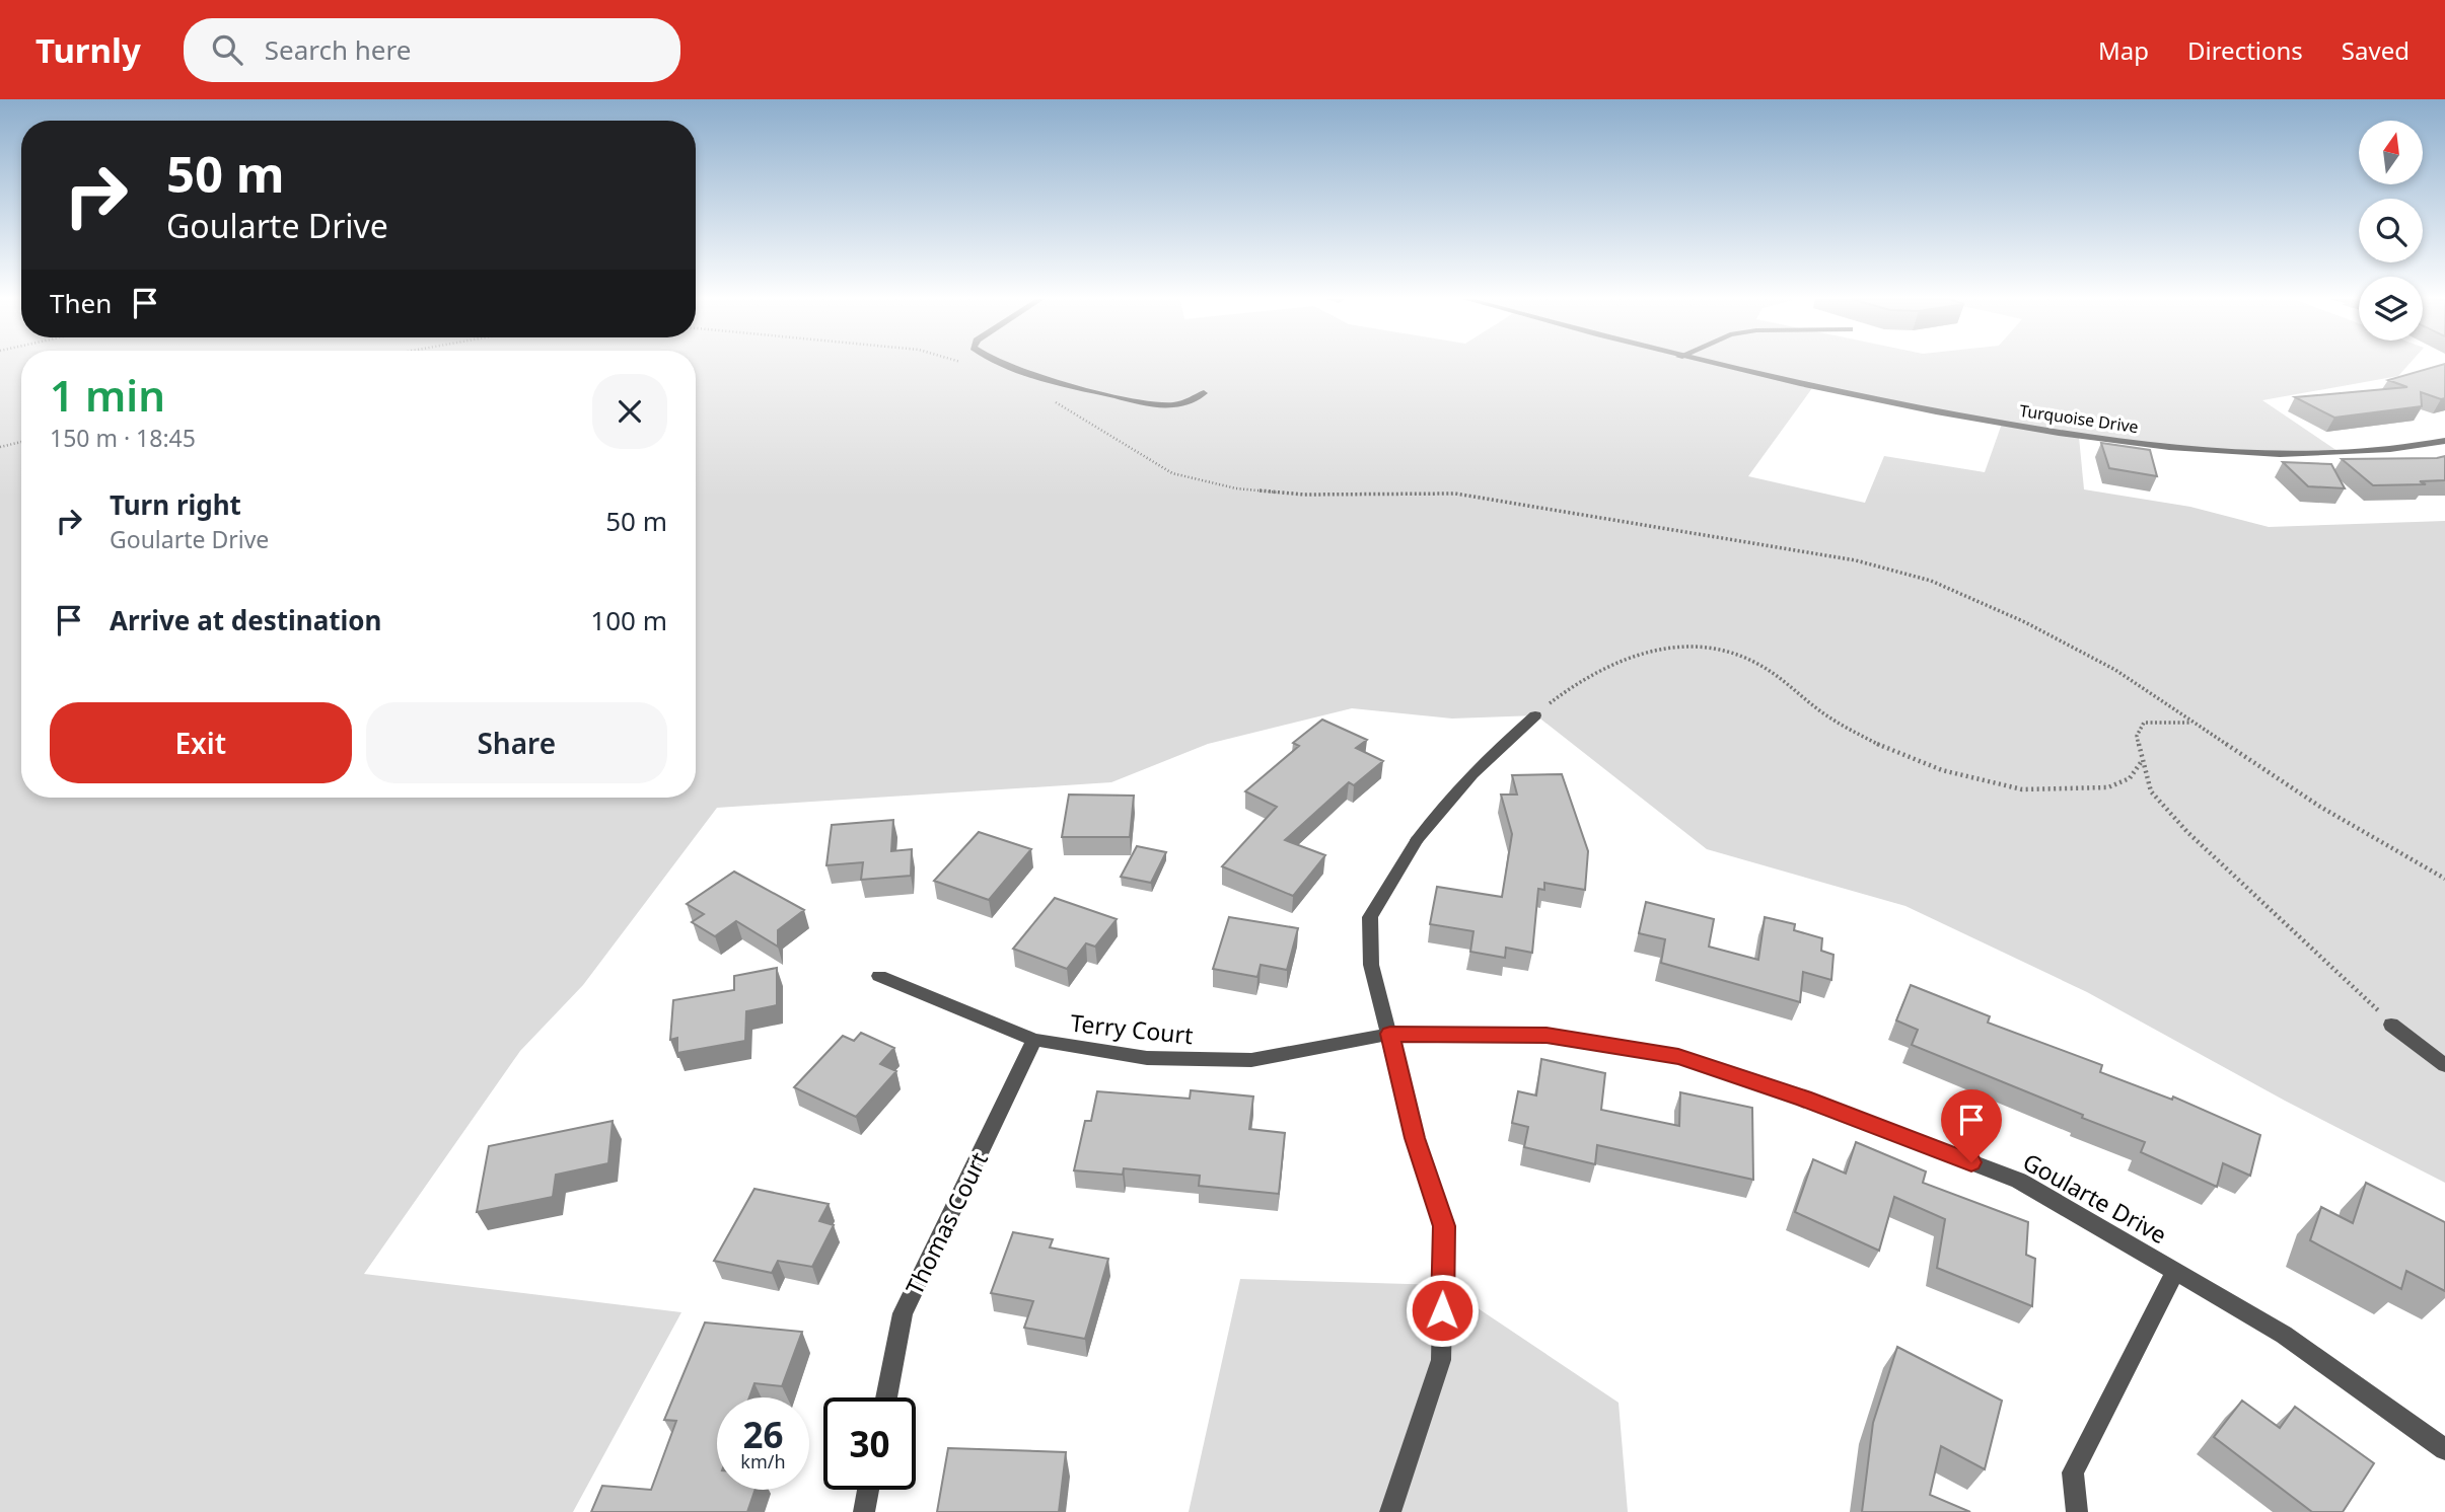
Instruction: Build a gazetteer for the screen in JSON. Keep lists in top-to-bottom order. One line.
{"streets":{"street":["Turquoise Drive","Terry Court","Goularte Drive","Thomas Court"]},"crossings":[["Terry Court","Goularte Drive"],["Terry Court","Thomas Court"]],"north":"top","page":{"header":"Turnly","search":"Search here","nav":["Map","Directions","Saved"],"turn":["50 m","Goularte Drive"],"then":"Then","heading":["1 min","150 m · 18:45"],"list":[{"name":"Turn right","note":"Goularte Drive","value":"50 m"},{"name":"Arrive at destination","value":"100 m"}],"buttons":["Exit","Share"],"speed":"26 km/h","limit":"30"}}
